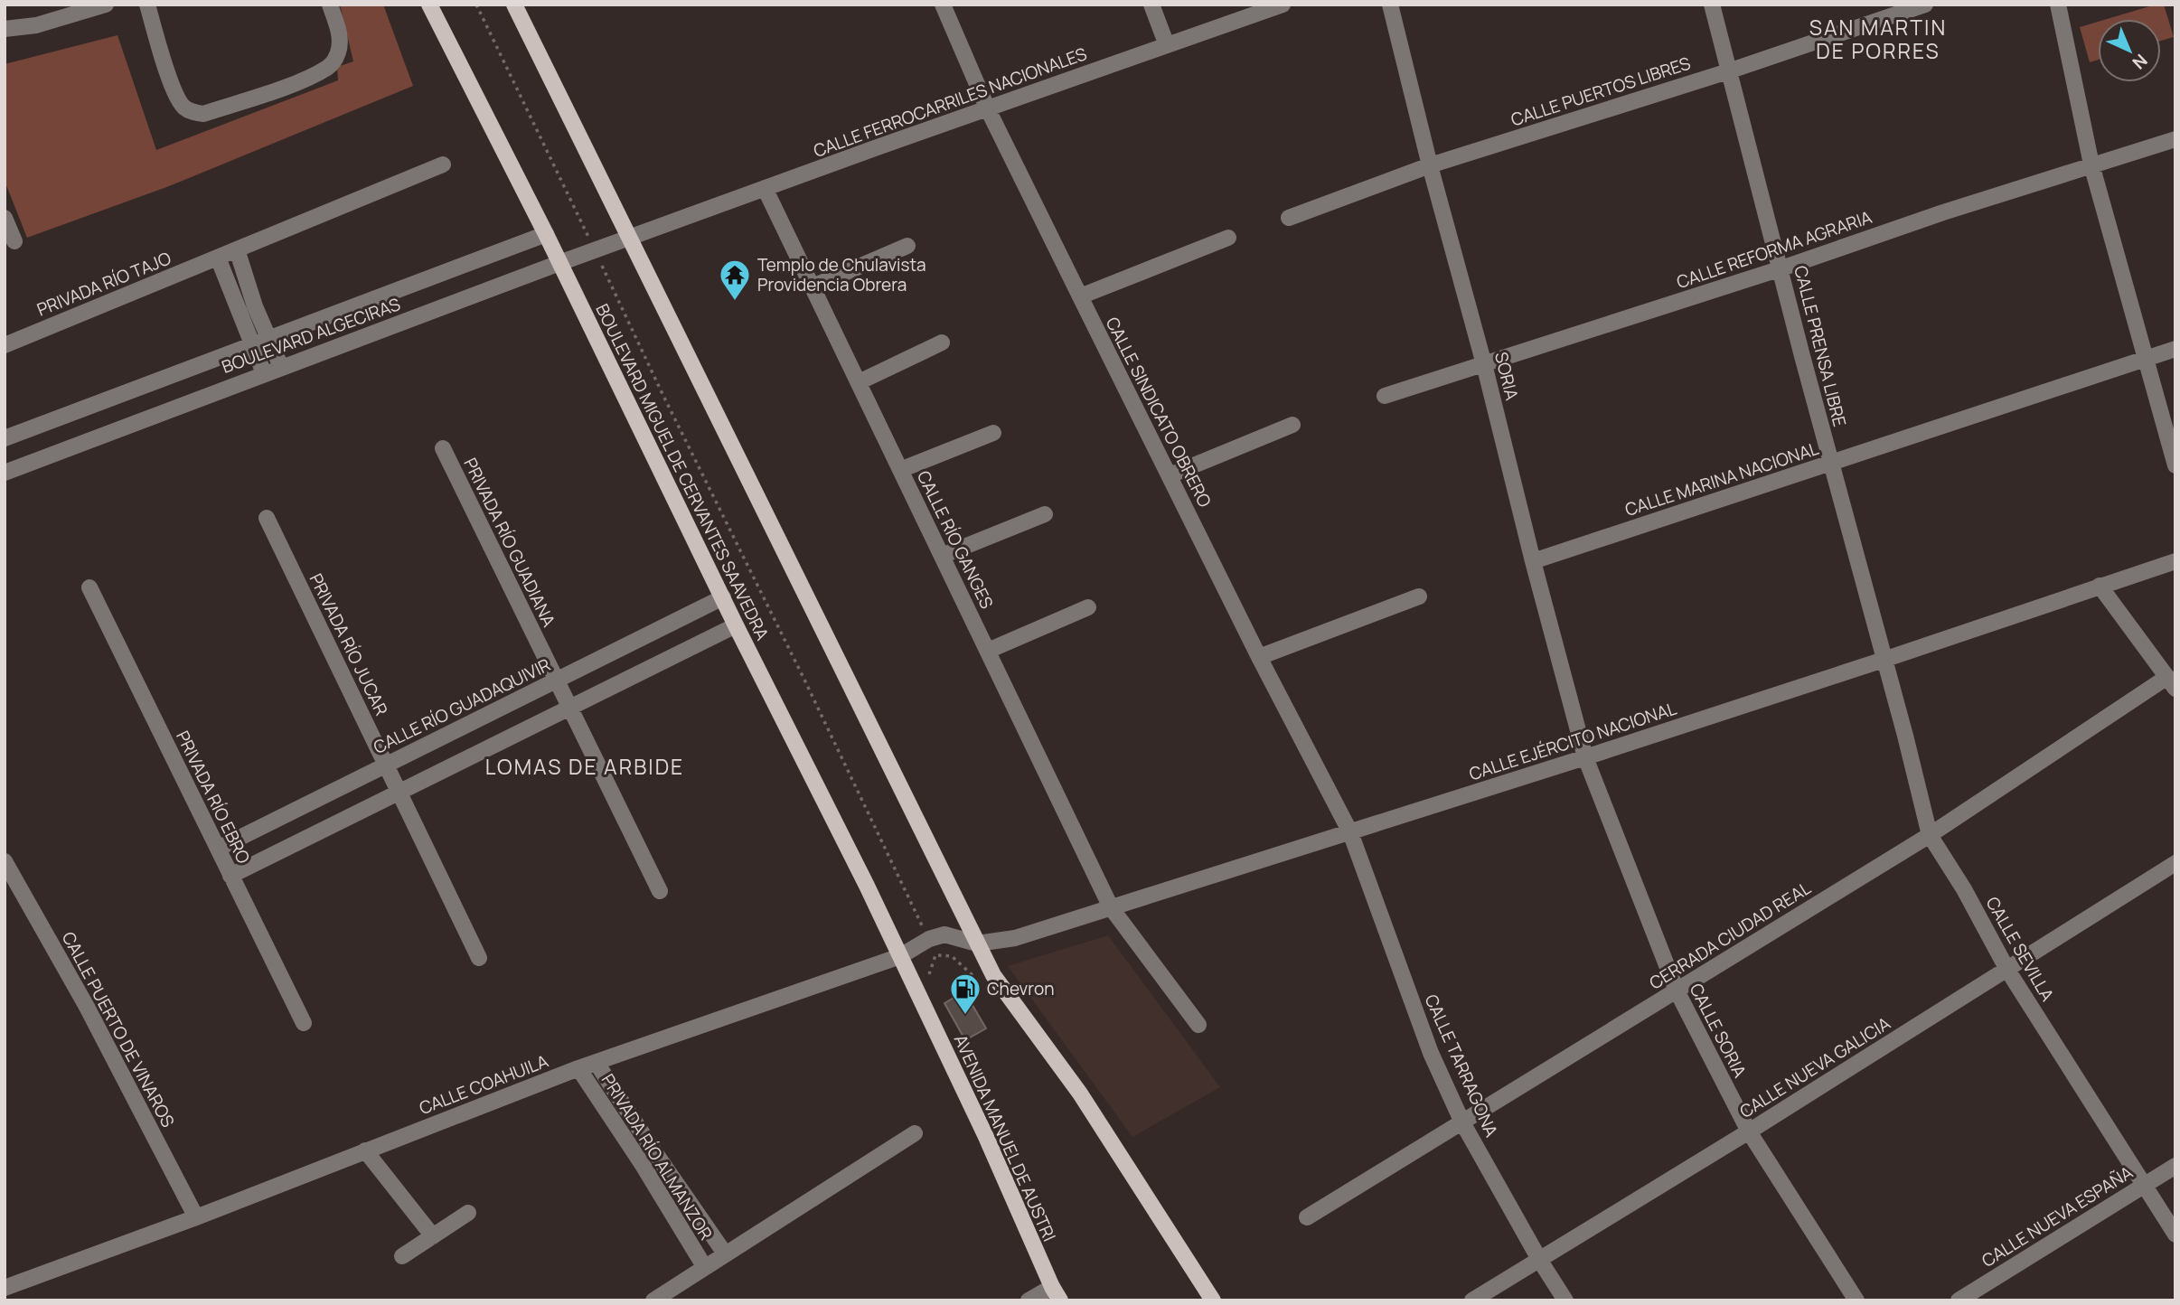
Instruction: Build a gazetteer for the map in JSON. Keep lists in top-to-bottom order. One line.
{"streets":{"main road":["BOULEVARD MIGUEL DE CERVANTES SAAVEDRA","AVENIDA MANUEL DE AUSTRI"],"street":["CALLE PUERTOS LIBRES","CALLE FERROCARRILES NACIONALES","CALLE REFORMA AGRARIA","PRIVADA RÍO TAJO","BOULEVARD ALGECIRAS","CALLE PRENSA LIBRE","SORIA","CALLE SINDICATO OBRERO","CALLE MARINA NACIONAL","CALLE RÍO GANGES","PRIVADA RÍO GUADIANA","PRIVADA RÍO JUCAR","CALLE RÍO GUADAQUIVIR","CALLE EJÉRCITO NACIONAL","PRIVADA RÍO EBRO","CERRADA CIUDAD REAL","CALLE SEVILLA","CALLE PUERTO DE VINAROS","CALLE SORIA","CALLE TARRAGONA","CALLE NUEVA GALICIA","CALLE COAHUILA","PRIVADA RÍO ALMANZOR","CALLE NUEVA ESPAÑA"]},"crossings":[["CALLE PUERTOS LIBRES","CALLE PRENSA LIBRE"],["CALLE PUERTOS LIBRES","SORIA"],["CALLE FERROCARRILES NACIONALES","BOULEVARD ALGECIRAS"],["CALLE FERROCARRILES NACIONALES","CALLE SINDICATO OBRERO"],["CALLE FERROCARRILES NACIONALES","CALLE RÍO GANGES"],["CALLE REFORMA AGRARIA","CALLE PRENSA LIBRE"],["CALLE REFORMA AGRARIA","SORIA"],["BOULEVARD ALGECIRAS","BOULEVARD MIGUEL DE CERVANTES SAAVEDRA"],["CALLE PRENSA LIBRE","CALLE MARINA NACIONAL"],["CALLE PRENSA LIBRE","CALLE EJÉRCITO NACIONAL"],["CALLE PRENSA LIBRE","CALLE SEVILLA"],["SORIA","CALLE MARINA NACIONAL"],["SORIA","CALLE EJÉRCITO NACIONAL"],["SORIA","CALLE SORIA"],["CALLE SINDICATO OBRERO","CALLE EJÉRCITO NACIONAL"],["CALLE SINDICATO OBRERO","CALLE TARRAGONA"],["BOULEVARD MIGUEL DE CERVANTES SAAVEDRA","CALLE RÍO GUADAQUIVIR"],["BOULEVARD MIGUEL DE CERVANTES SAAVEDRA","CALLE COAHUILA"],["BOULEVARD MIGUEL DE CERVANTES SAAVEDRA","AVENIDA MANUEL DE AUSTRI"],["CALLE RÍO GANGES","CALLE EJÉRCITO NACIONAL"],["PRIVADA RÍO GUADIANA","CALLE RÍO GUADAQUIVIR"],["PRIVADA RÍO JUCAR","CALLE RÍO GUADAQUIVIR"],["CALLE RÍO GUADAQUIVIR","PRIVADA RÍO EBRO"],["CALLE EJÉRCITO NACIONAL","CALLE SEVILLA"],["CALLE EJÉRCITO NACIONAL","CALLE SORIA"],["CALLE EJÉRCITO NACIONAL","CALLE TARRAGONA"],["CERRADA CIUDAD REAL","CALLE SEVILLA"],["CERRADA CIUDAD REAL","CALLE SORIA"],["CERRADA CIUDAD REAL","CALLE TARRAGONA"],["CALLE SEVILLA","CALLE NUEVA GALICIA"],["CALLE SEVILLA","CALLE NUEVA ESPAÑA"],["CALLE PUERTO DE VINAROS","CALLE COAHUILA"],["CALLE SORIA","CALLE NUEVA GALICIA"],["CALLE TARRAGONA","CALLE NUEVA GALICIA"],["CALLE COAHUILA","AVENIDA MANUEL DE AUSTRI"],["CALLE COAHUILA","PRIVADA RÍO ALMANZOR"]],"districts":["SAN MARTIN DE PORRES","LOMAS DE ARBIDE"],"places":{"temple":["Templo de Chulavista Providencia Obrera"],"fuel station":["Chevron"]},"north":"bottom right"}
